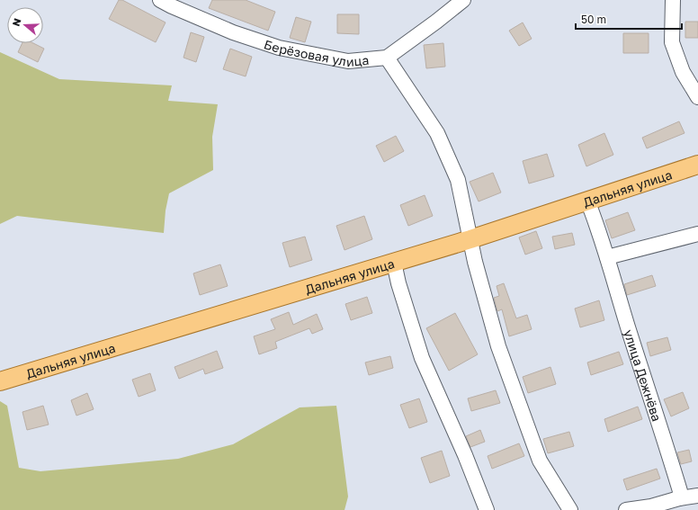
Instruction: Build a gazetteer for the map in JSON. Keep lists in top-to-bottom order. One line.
{"streets":{"main road":["Дальняя улица"],"street":["Берёзовая улица","улица Дежнёва"]},"crossings":[["Дальняя улица","улица Дежнёва"]],"scale_bar":"50 m","north":"left"}
